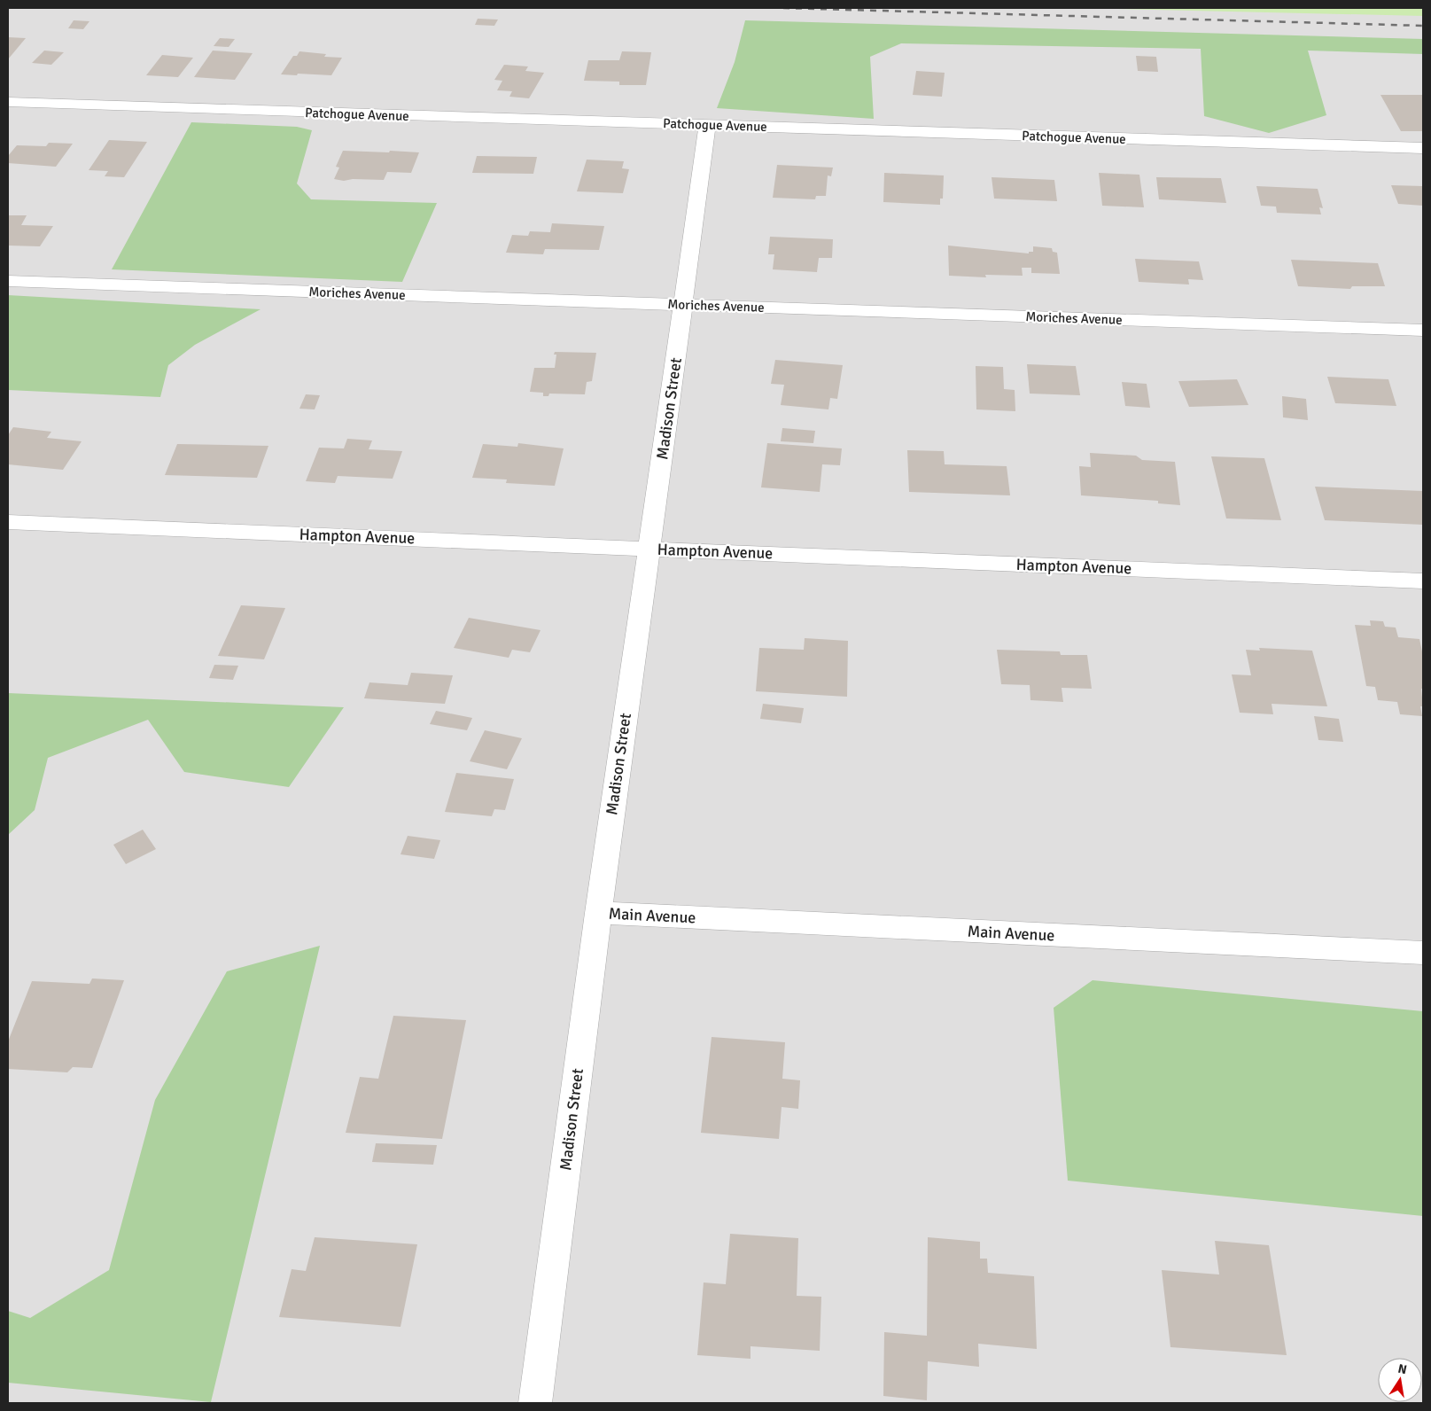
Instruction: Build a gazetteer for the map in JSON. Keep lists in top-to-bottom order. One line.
{"streets":{"street":["Patchogue Avenue","Moriches Avenue","Madison Street","Hampton Avenue","Main Avenue"]},"crossings":[["Patchogue Avenue","Madison Street"],["Moriches Avenue","Madison Street"],["Madison Street","Hampton Avenue"],["Madison Street","Main Avenue"]],"north":"top"}
